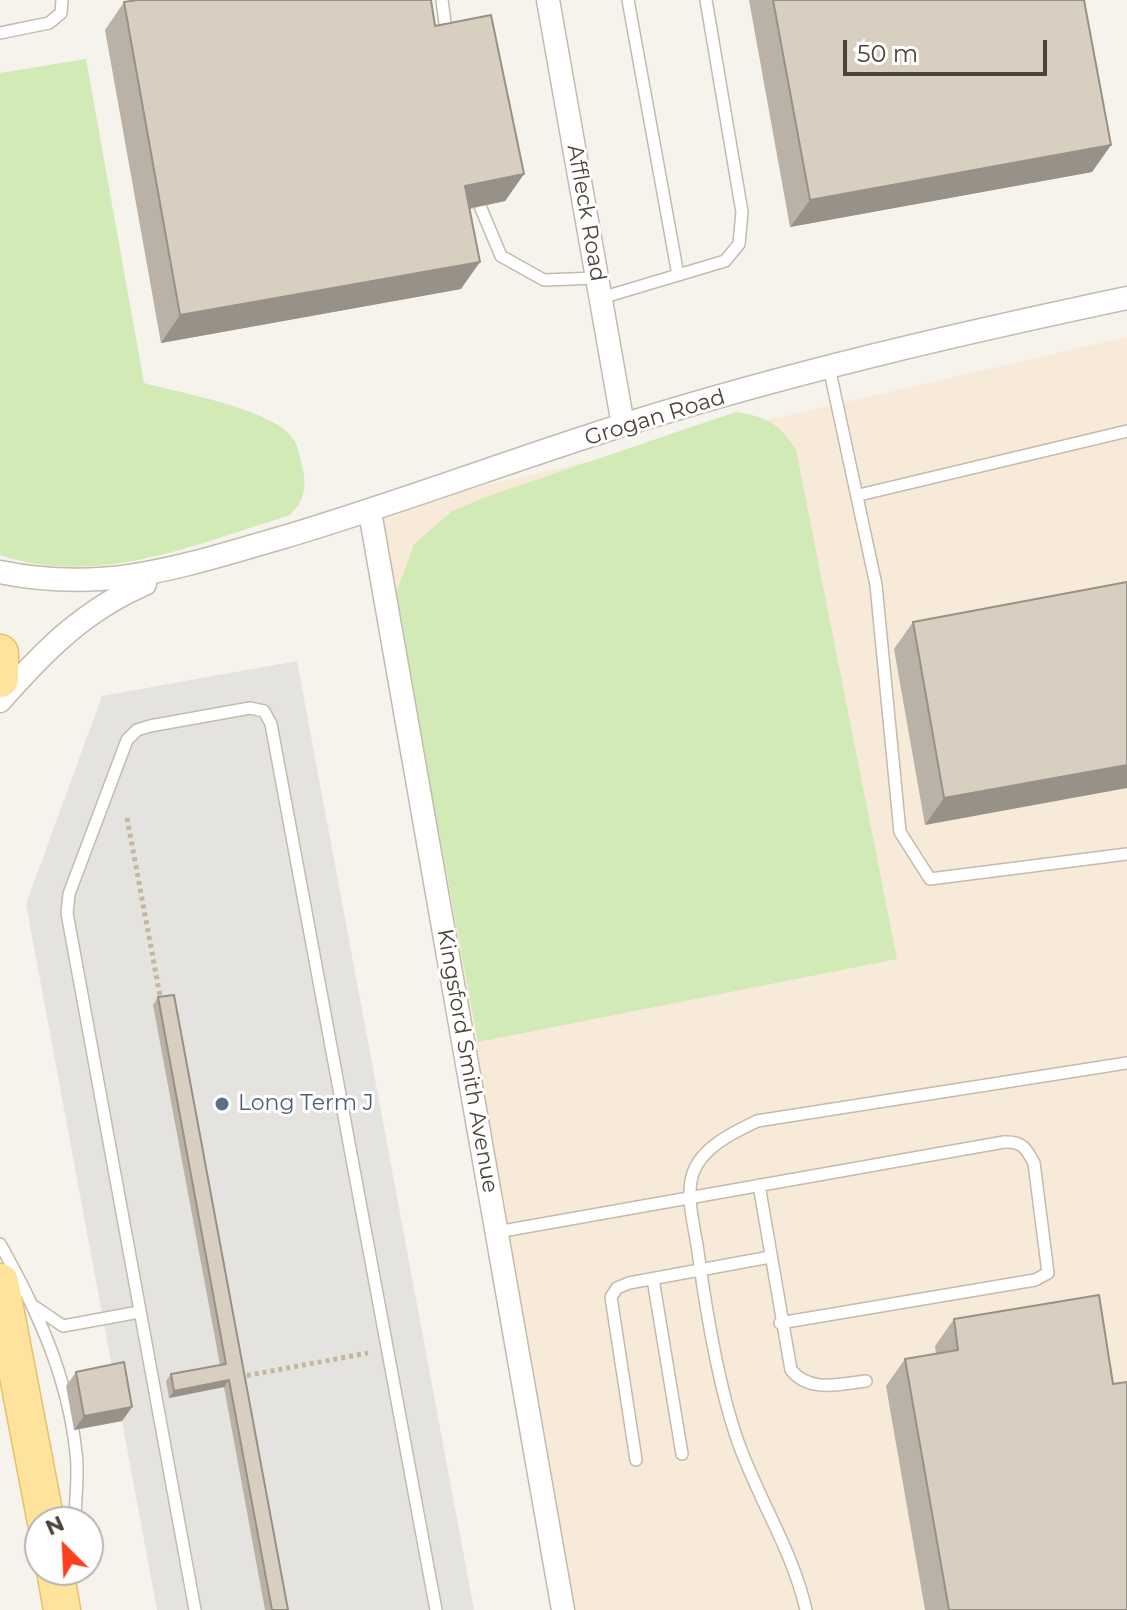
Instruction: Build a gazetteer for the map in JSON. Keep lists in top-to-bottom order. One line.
{"streets":{"street":["Affleck Road","Grogan Road","Kingsford Smith Avenue"]},"crossings":[["Affleck Road","Grogan Road"],["Grogan Road","Kingsford Smith Avenue"]],"places":["Long Term J"],"scale_bar":"50 m","north":"top left"}
